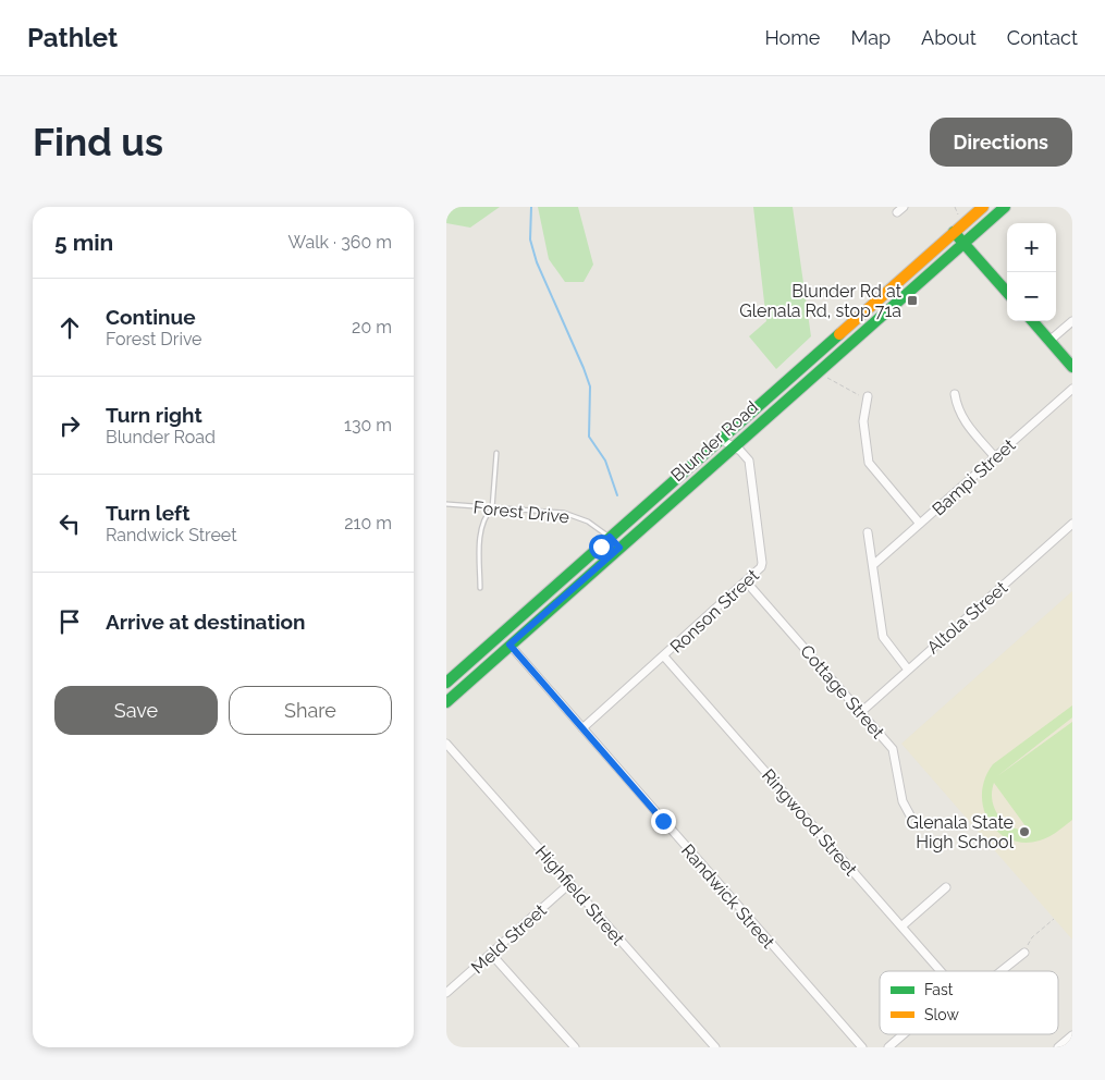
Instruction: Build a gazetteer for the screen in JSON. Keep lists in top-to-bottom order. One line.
{"streets":{"main road":["Blunder Road"],"street":["Bampi Street","Ronson Street","Altola Street","Cottage Street","Ringwood Street","Highfield Street","Randwick Street","Meld Street"],"lane":["Forest Drive"]},"crossings":[["Blunder Road","Forest Drive"],["Blunder Road","Ronson Street"],["Blunder Road","Randwick Street"],["Ronson Street","Cottage Street"],["Ronson Street","Ringwood Street"],["Ronson Street","Randwick Street"],["Altola Street","Cottage Street"],["Highfield Street","Meld Street"]],"places":{"transit":["Blunder Rd at Glenala Rd, stop 71a"],"other":["Glenala State High School"]},"legend":["Fast","Slow"],"page":{"header":"Pathlet","nav":["Home","Map","About","Contact"],"buttons":["Directions",["Save","Share"]],"title":"Find us","heading":["5 min","Walk · 360 m"],"map_buttons":["+","−"],"list":[["Continue","Forest Drive","20 m"],["Turn right","Blunder Road","130 m"],["Turn left","Randwick Street","210 m"],"Arrive at destination"]}}
